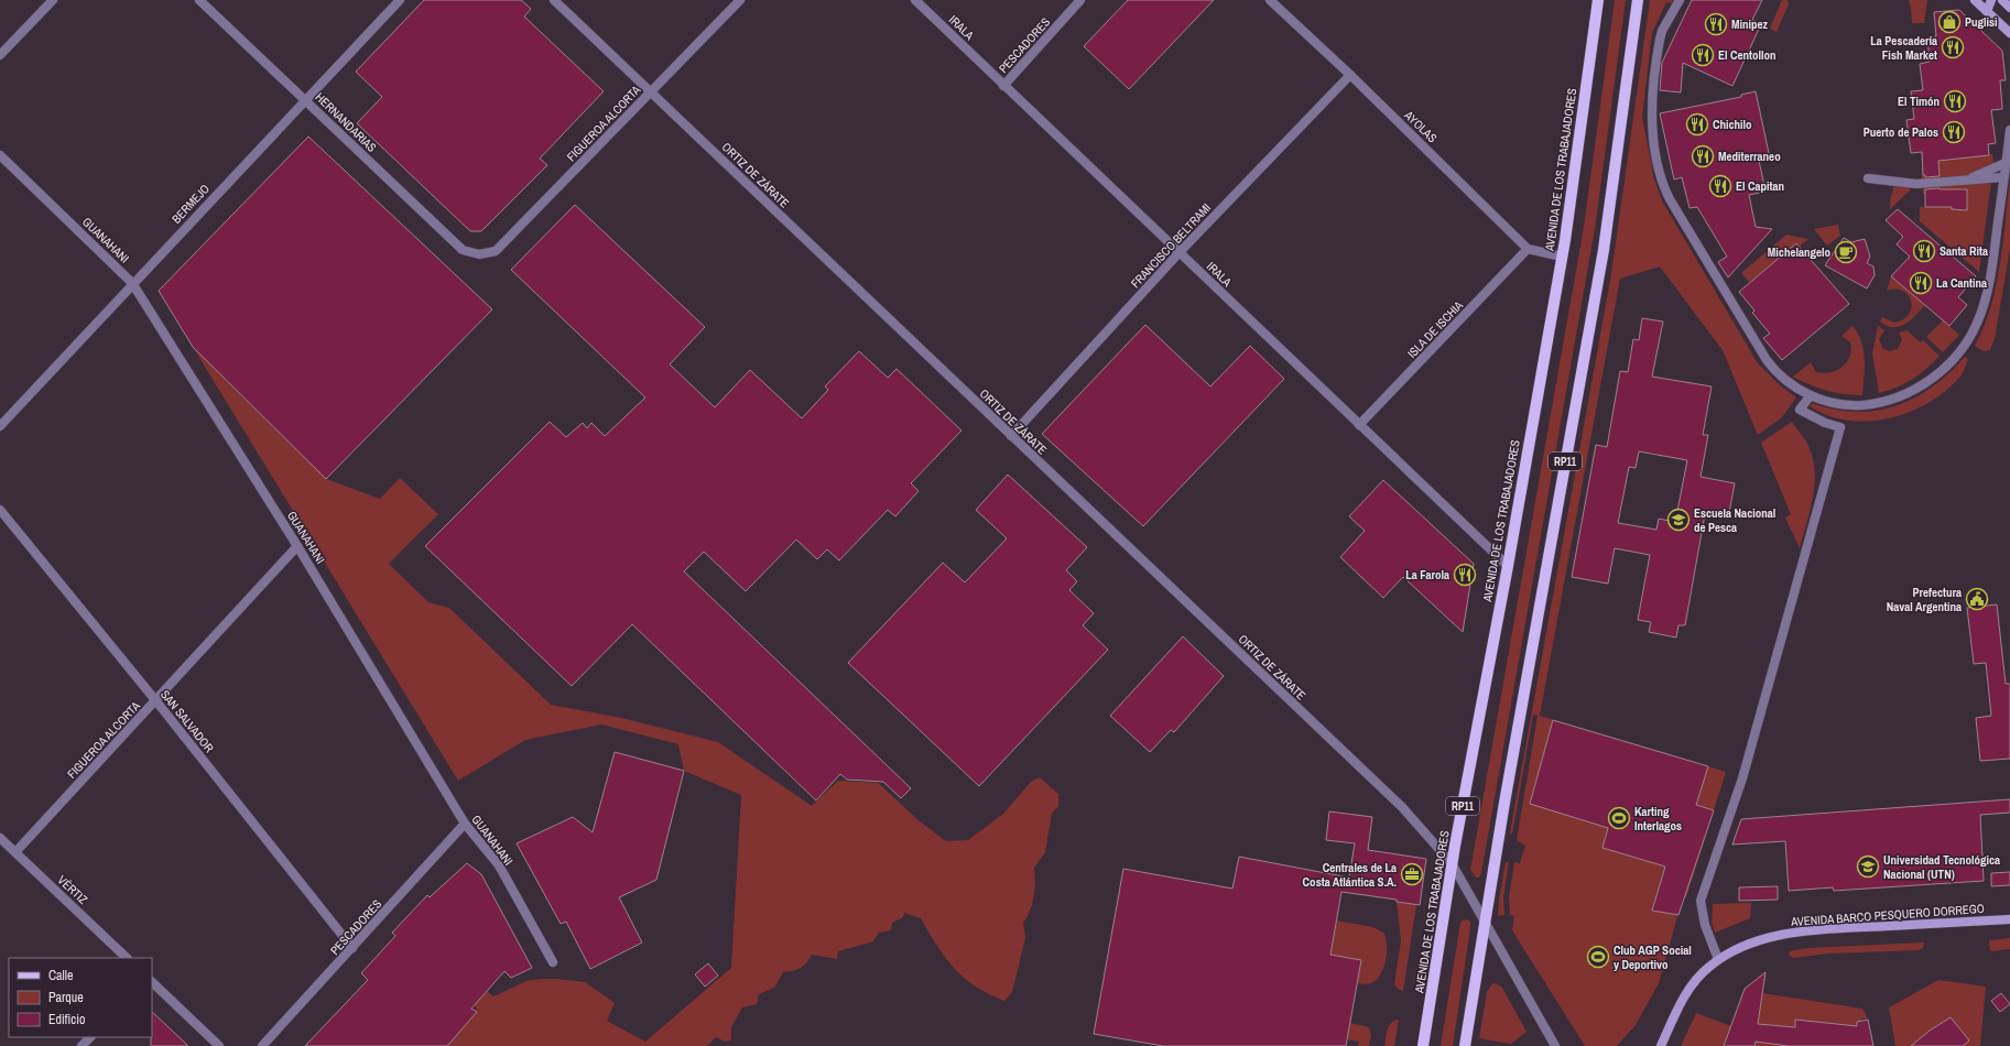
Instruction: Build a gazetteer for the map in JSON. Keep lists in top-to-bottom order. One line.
{"streets":{"main road":["AVENIDA DE LOS TRABAJADORES","RP11","AVENIDA BARCO PESQUERO DORREGO"],"street":["IRALA","PESCADORES","HERNANDARIAS","FIGUEROA ALCORTA","AYOLAS","ORTIZ DE ZÁRATE","BERMEJO","GUANAHANI","FRANCISCO BELTRAMI","ISLA DE ISCHIA","SAN SALVADOR","VÉRTIZ"]},"crossings":[["IRALA","PESCADORES"],["IRALA","AVENIDA DE LOS TRABAJADORES"],["IRALA","FRANCISCO BELTRAMI"],["IRALA","ISLA DE ISCHIA"],["PESCADORES","GUANAHANI"],["PESCADORES","SAN SALVADOR"],["HERNANDARIAS","FIGUEROA ALCORTA"],["HERNANDARIAS","BERMEJO"],["FIGUEROA ALCORTA","ORTIZ DE ZÁRATE"],["FIGUEROA ALCORTA","GUANAHANI"],["FIGUEROA ALCORTA","SAN SALVADOR"],["FIGUEROA ALCORTA","VÉRTIZ"],["AYOLAS","FRANCISCO BELTRAMI"],["AYOLAS","ISLA DE ISCHIA"],["AVENIDA DE LOS TRABAJADORES","ORTIZ DE ZÁRATE"],["ORTIZ DE ZÁRATE","FRANCISCO BELTRAMI"],["ORTIZ DE ZÁRATE","RP11"],["BERMEJO","GUANAHANI"]],"places":{"shop":["Puglisi"],"restaurant":["Minipez","La Pescadería Fish Market","El Centollon","El Timón","Chichilo","Puerto de Palos","Mediterraneo","El Capitan","Santa Rita","La Cantina","La Farola"],"cafe":["Michelangelo"],"school or university":["Escuela Nacional de Pesca","Universidad Tecnológica Nacional (UTN)"],"public building":["Prefectura Naval Argentina"],"sports":["Karting Interlagos","Club AGP Social y Deportivo"],"office":["Centrales de La Costa Atlántica S.A."]},"legend":["Calle","Parque","Edificio"]}
